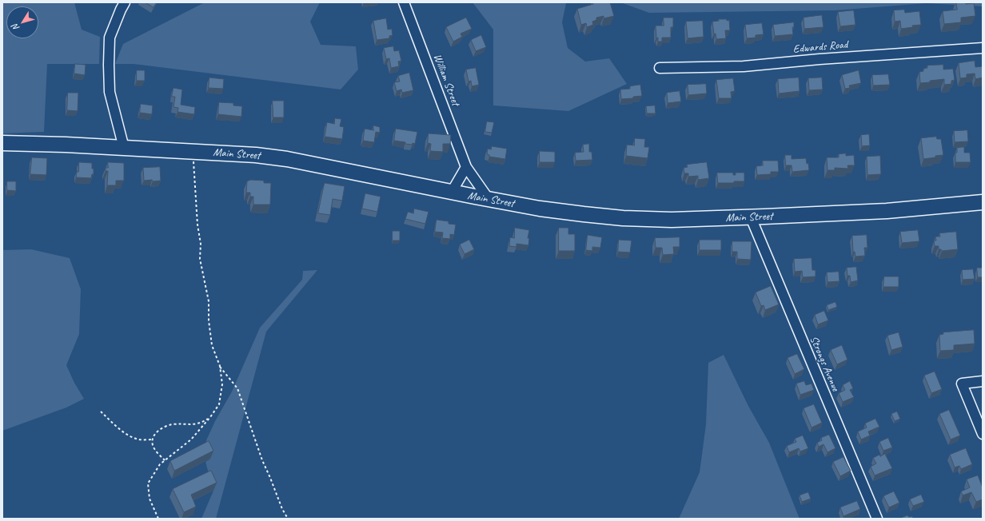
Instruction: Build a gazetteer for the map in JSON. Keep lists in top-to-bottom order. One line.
{"streets":{"main road":["Main Street"],"street":["Edwards Road","William Street","Strongs Avenue"]},"crossings":[["William Street","Main Street"],["Main Street","Strongs Avenue"]],"north":"bottom left"}
